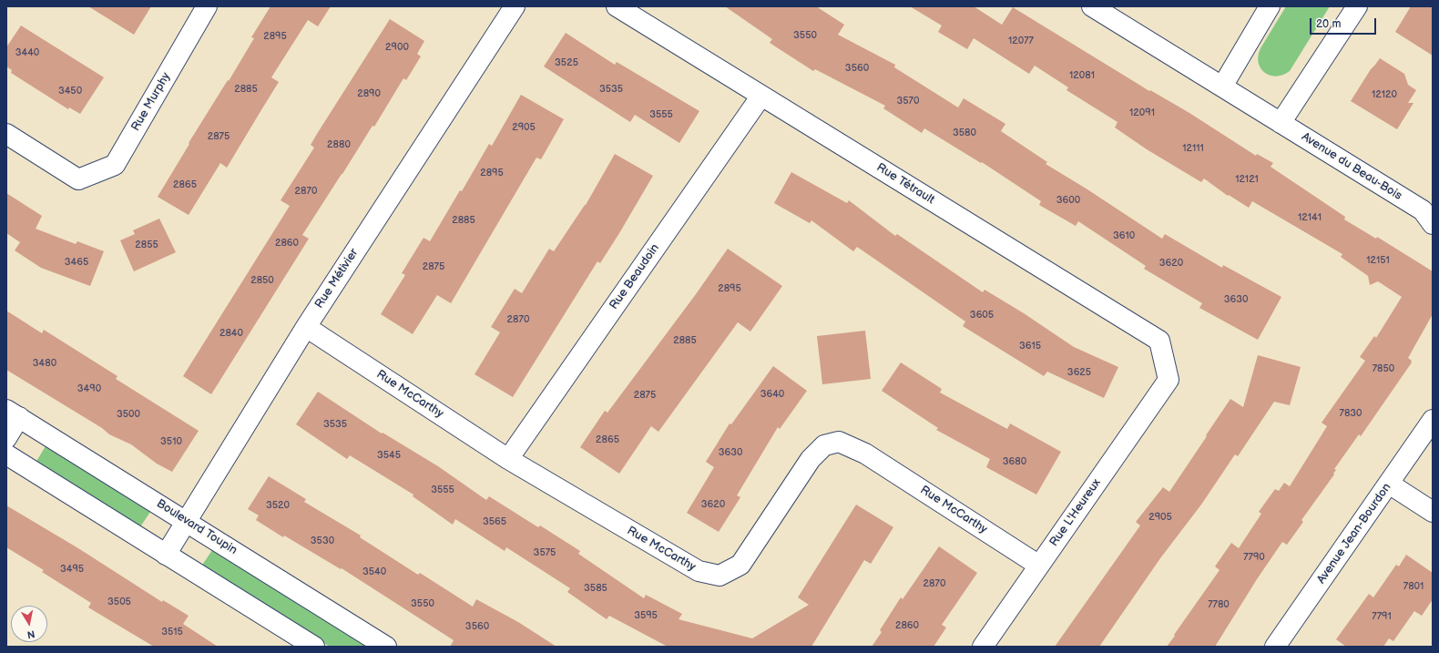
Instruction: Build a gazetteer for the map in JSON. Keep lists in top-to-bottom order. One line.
{"streets":{"street":["Rue Murphy","Avenue du Beau-Bois","Rue Tétrault","Rue Beaudoin","Rue Métivier","Rue McCarthy","Rue L'Heureux","Boulevard Toupin","Avenue Jean-Bourdon"]},"crossings":[["Rue Tétrault","Rue Beaudoin"],["Rue Tétrault","Rue L'Heureux"],["Rue Beaudoin","Rue McCarthy"],["Rue Métivier","Rue McCarthy"],["Rue Métivier","Boulevard Toupin"],["Rue McCarthy","Rue L'Heureux"]],"house_numbers":["3550","2895","12077","2900","3440","3525","3560","12081","2885","3535","3450","2890","12120","3570","12091","3555","2905","3580","2875","2880","12111","2895","12121","2865","2870","3600","12141","2885","3610","2860","2855","12151","3465","3620","2875","2850","2895","3630","3605","2870","2840","2885","3615","3480","7850","3625","3490","3640","2875","7830","3500","3535","2865","3510","3630","3545","3680","3555","3620","3520","2905","3565","3530","3575","7790","3495","3540","2870","7801","3585","3505","3550","7780","3595","7791","2860","3560","3515"],"scale_bar":"20 m","north":"bottom"}
